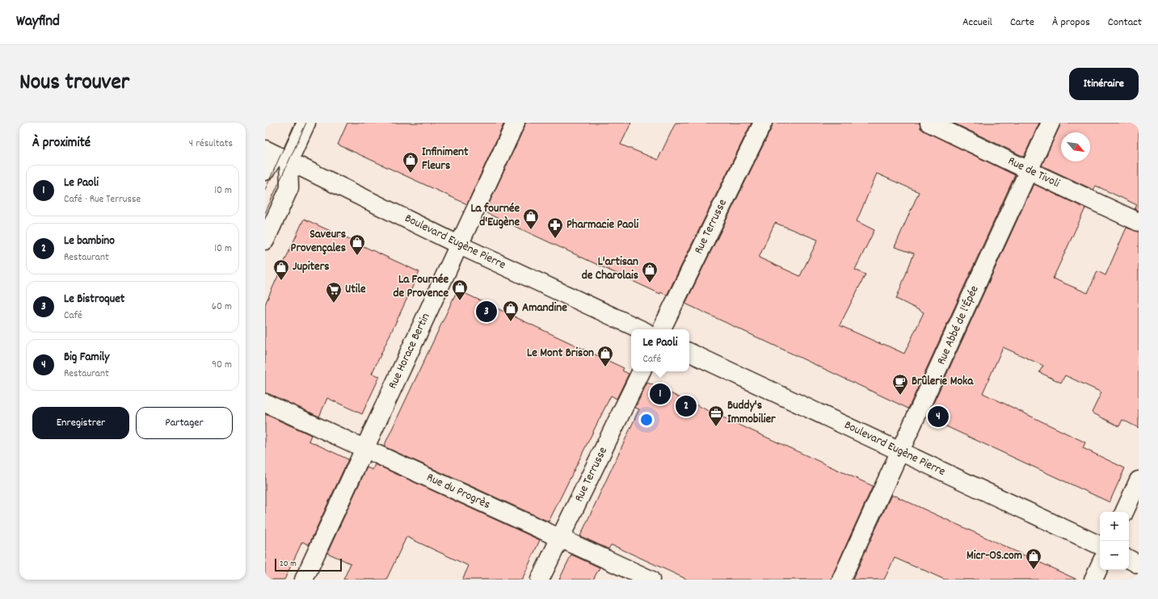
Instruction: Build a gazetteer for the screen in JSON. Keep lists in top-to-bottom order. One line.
{"streets":{"street":["Rue de Tivoli","Rue Terrusse","Boulevard Eugène Pierre","Rue Abbé de l'Épée","Rue Horace Bertin","Rue du Progrès"]},"crossings":[["Rue de Tivoli","Rue Abbé de l'Épée"],["Rue Terrusse","Rue du Progrès"],["Boulevard Eugène Pierre","Rue Abbé de l'Épée"],["Boulevard Eugène Pierre","Rue Horace Bertin"],["Rue Horace Bertin","Rue du Progrès"]],"places":{"shop":["Infiniment Fleurs","La fournée d'Eugène","Saveurs Provençales","Jupiters","L'artisan de Charolais","La Fournée de Provence","Amandine","Le Mont Brison","Micr-OS.com"],"pharmacy":["Pharmacie Paoli"],"supermarket":["Utile"],"cafe":["Brûlerie Moka"],"office":["Buddy's Immobilier"]},"scale_bar":"20 m","north":"bottom right","page":{"header":"Wayfind","nav":["Accueil","Carte","À propos","Contact"],"title":"Nous trouver","buttons":["Itinéraire",["Enregistrer","Partager"]],"heading":["À proximité","4 résultats"],"list":[{"mark":"1","name":"Le Paoli","note":"Café · Rue Terrusse","value":"10 m"},{"mark":"2","name":"Le bambino","note":"Restaurant","value":"10 m"},{"mark":"3","name":"Le Bistroquet","note":"Café","value":"60 m"},{"mark":"4","name":"Big Family","note":"Restaurant","value":"90 m"}],"pins":["3","1","2","4"],"popup":["Le Paoli","Café"],"map_buttons":["+","−"],"scale":"20 m"}}
